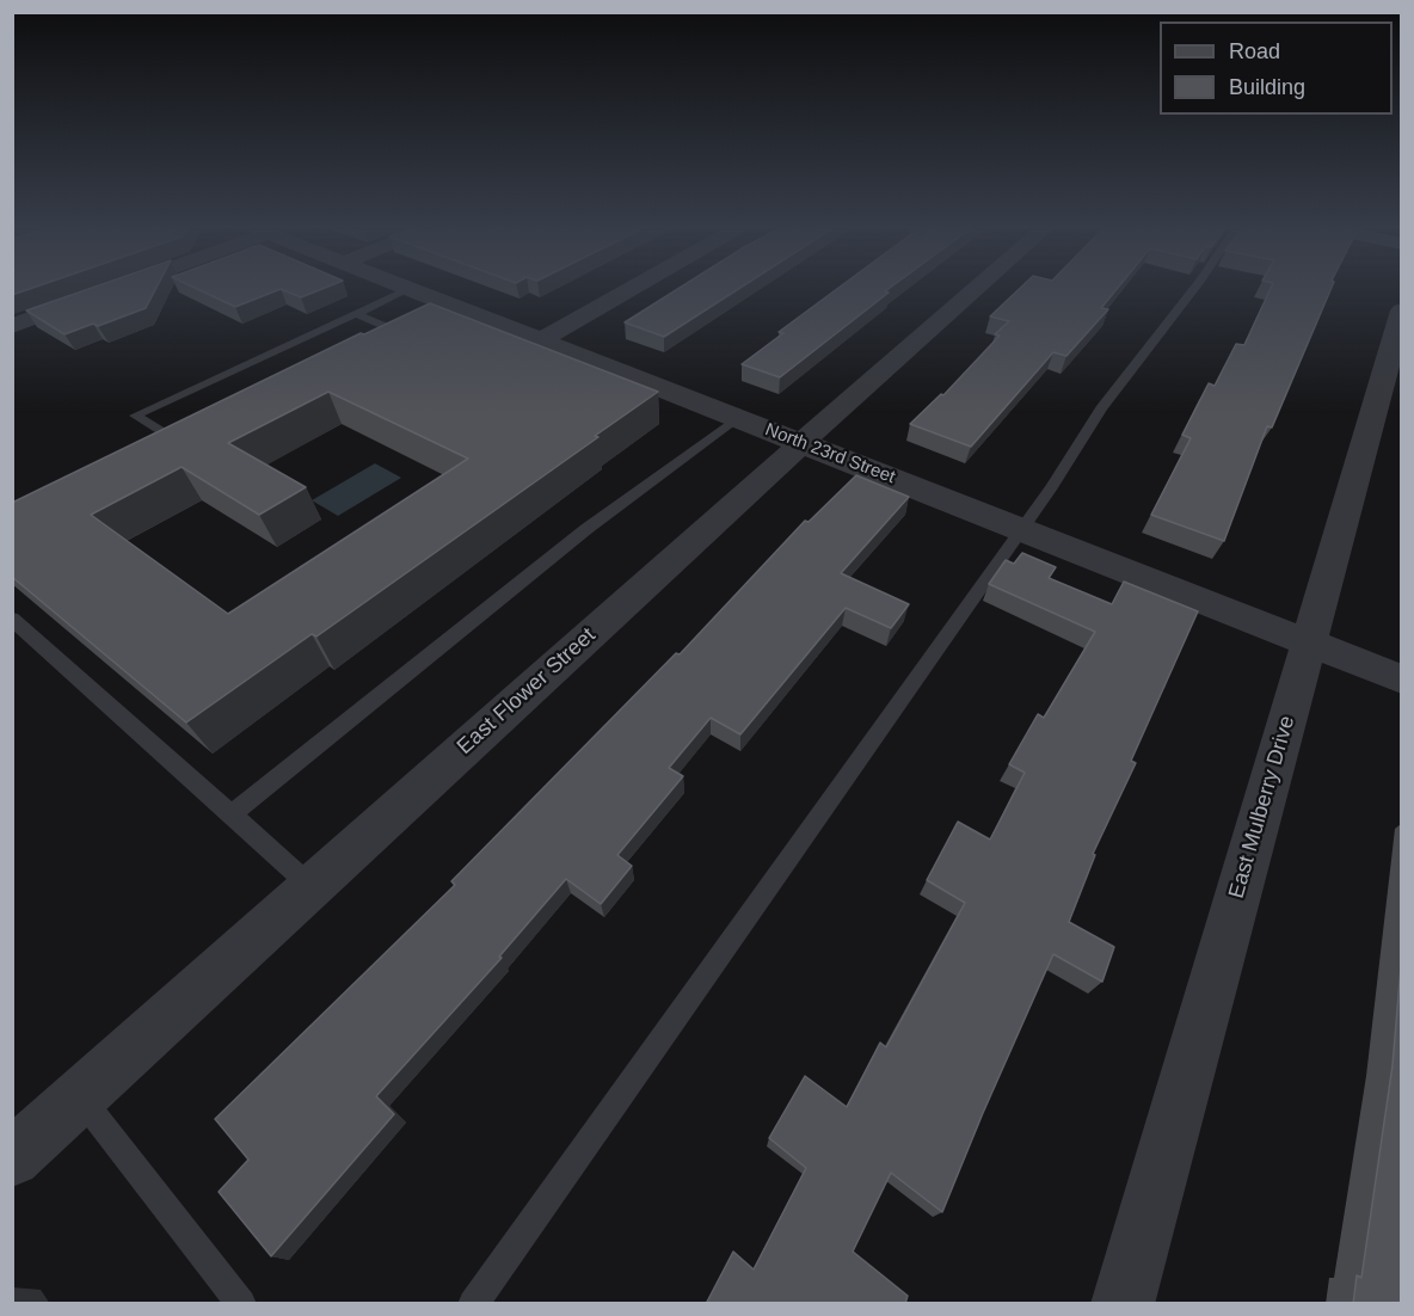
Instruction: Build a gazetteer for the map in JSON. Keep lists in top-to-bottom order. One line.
{"streets":{"street":["North 23rd Street","East Flower Street","East Mulberry Drive"]},"crossings":[["North 23rd Street","East Flower Street"],["North 23rd Street","East Mulberry Drive"]],"legend":["Road","Building"]}
